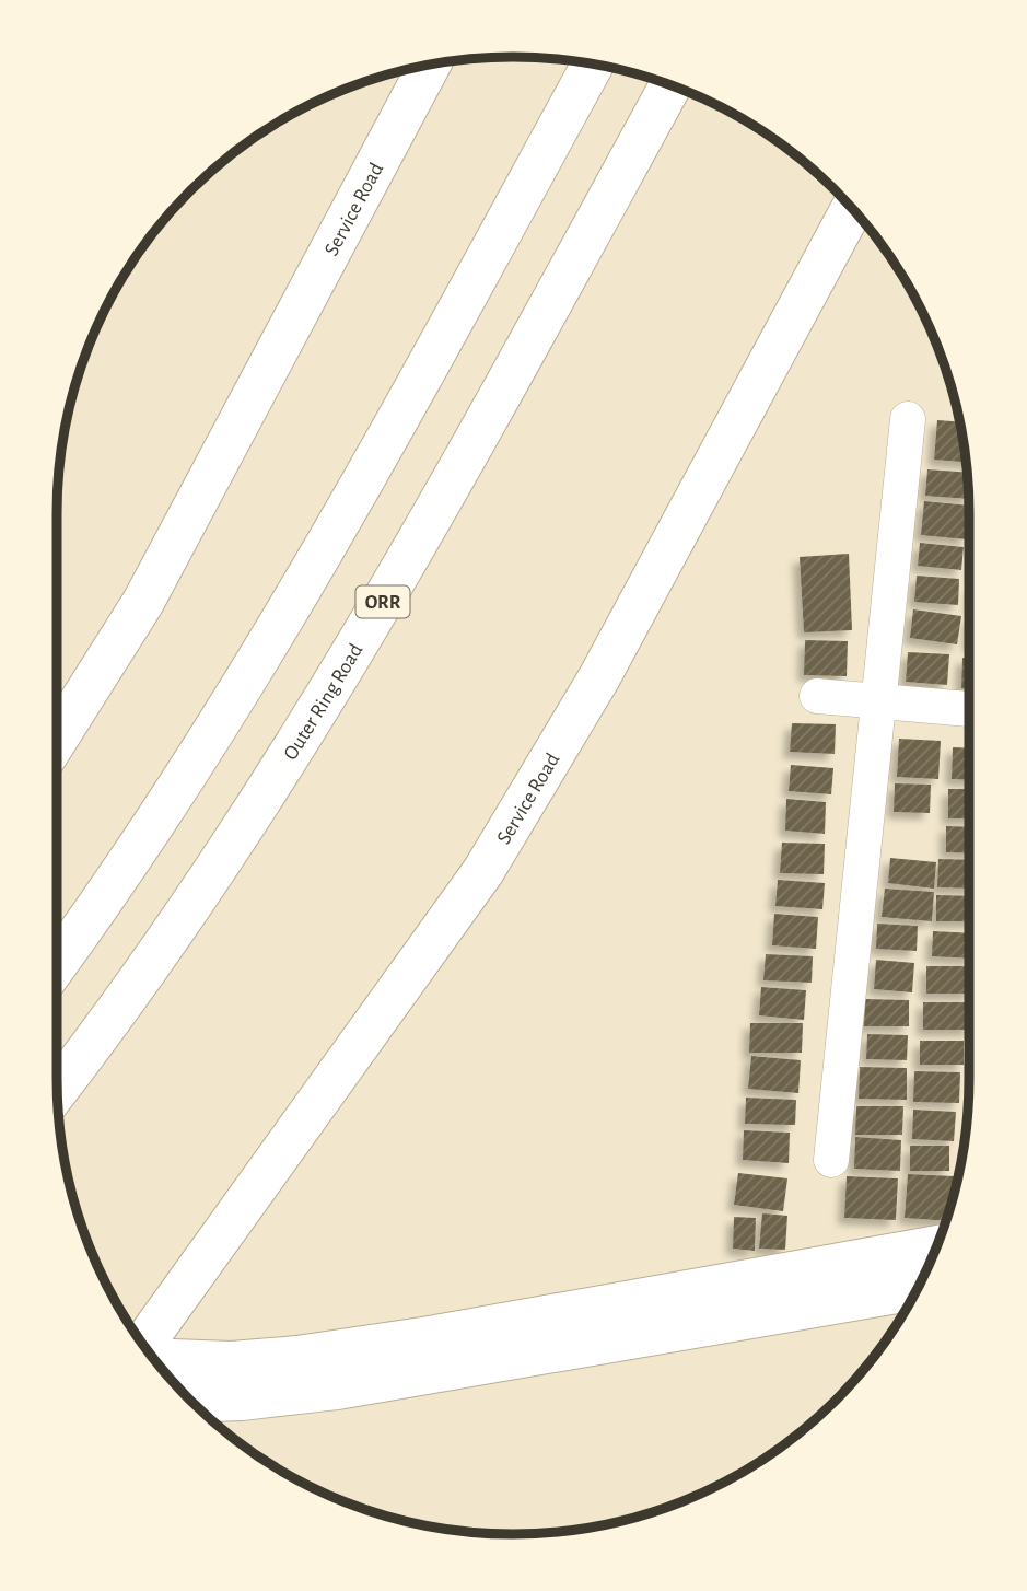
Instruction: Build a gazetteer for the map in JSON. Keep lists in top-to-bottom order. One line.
{"streets":{"main road":["Service Road","ORR","Outer Ring Road"]}}
